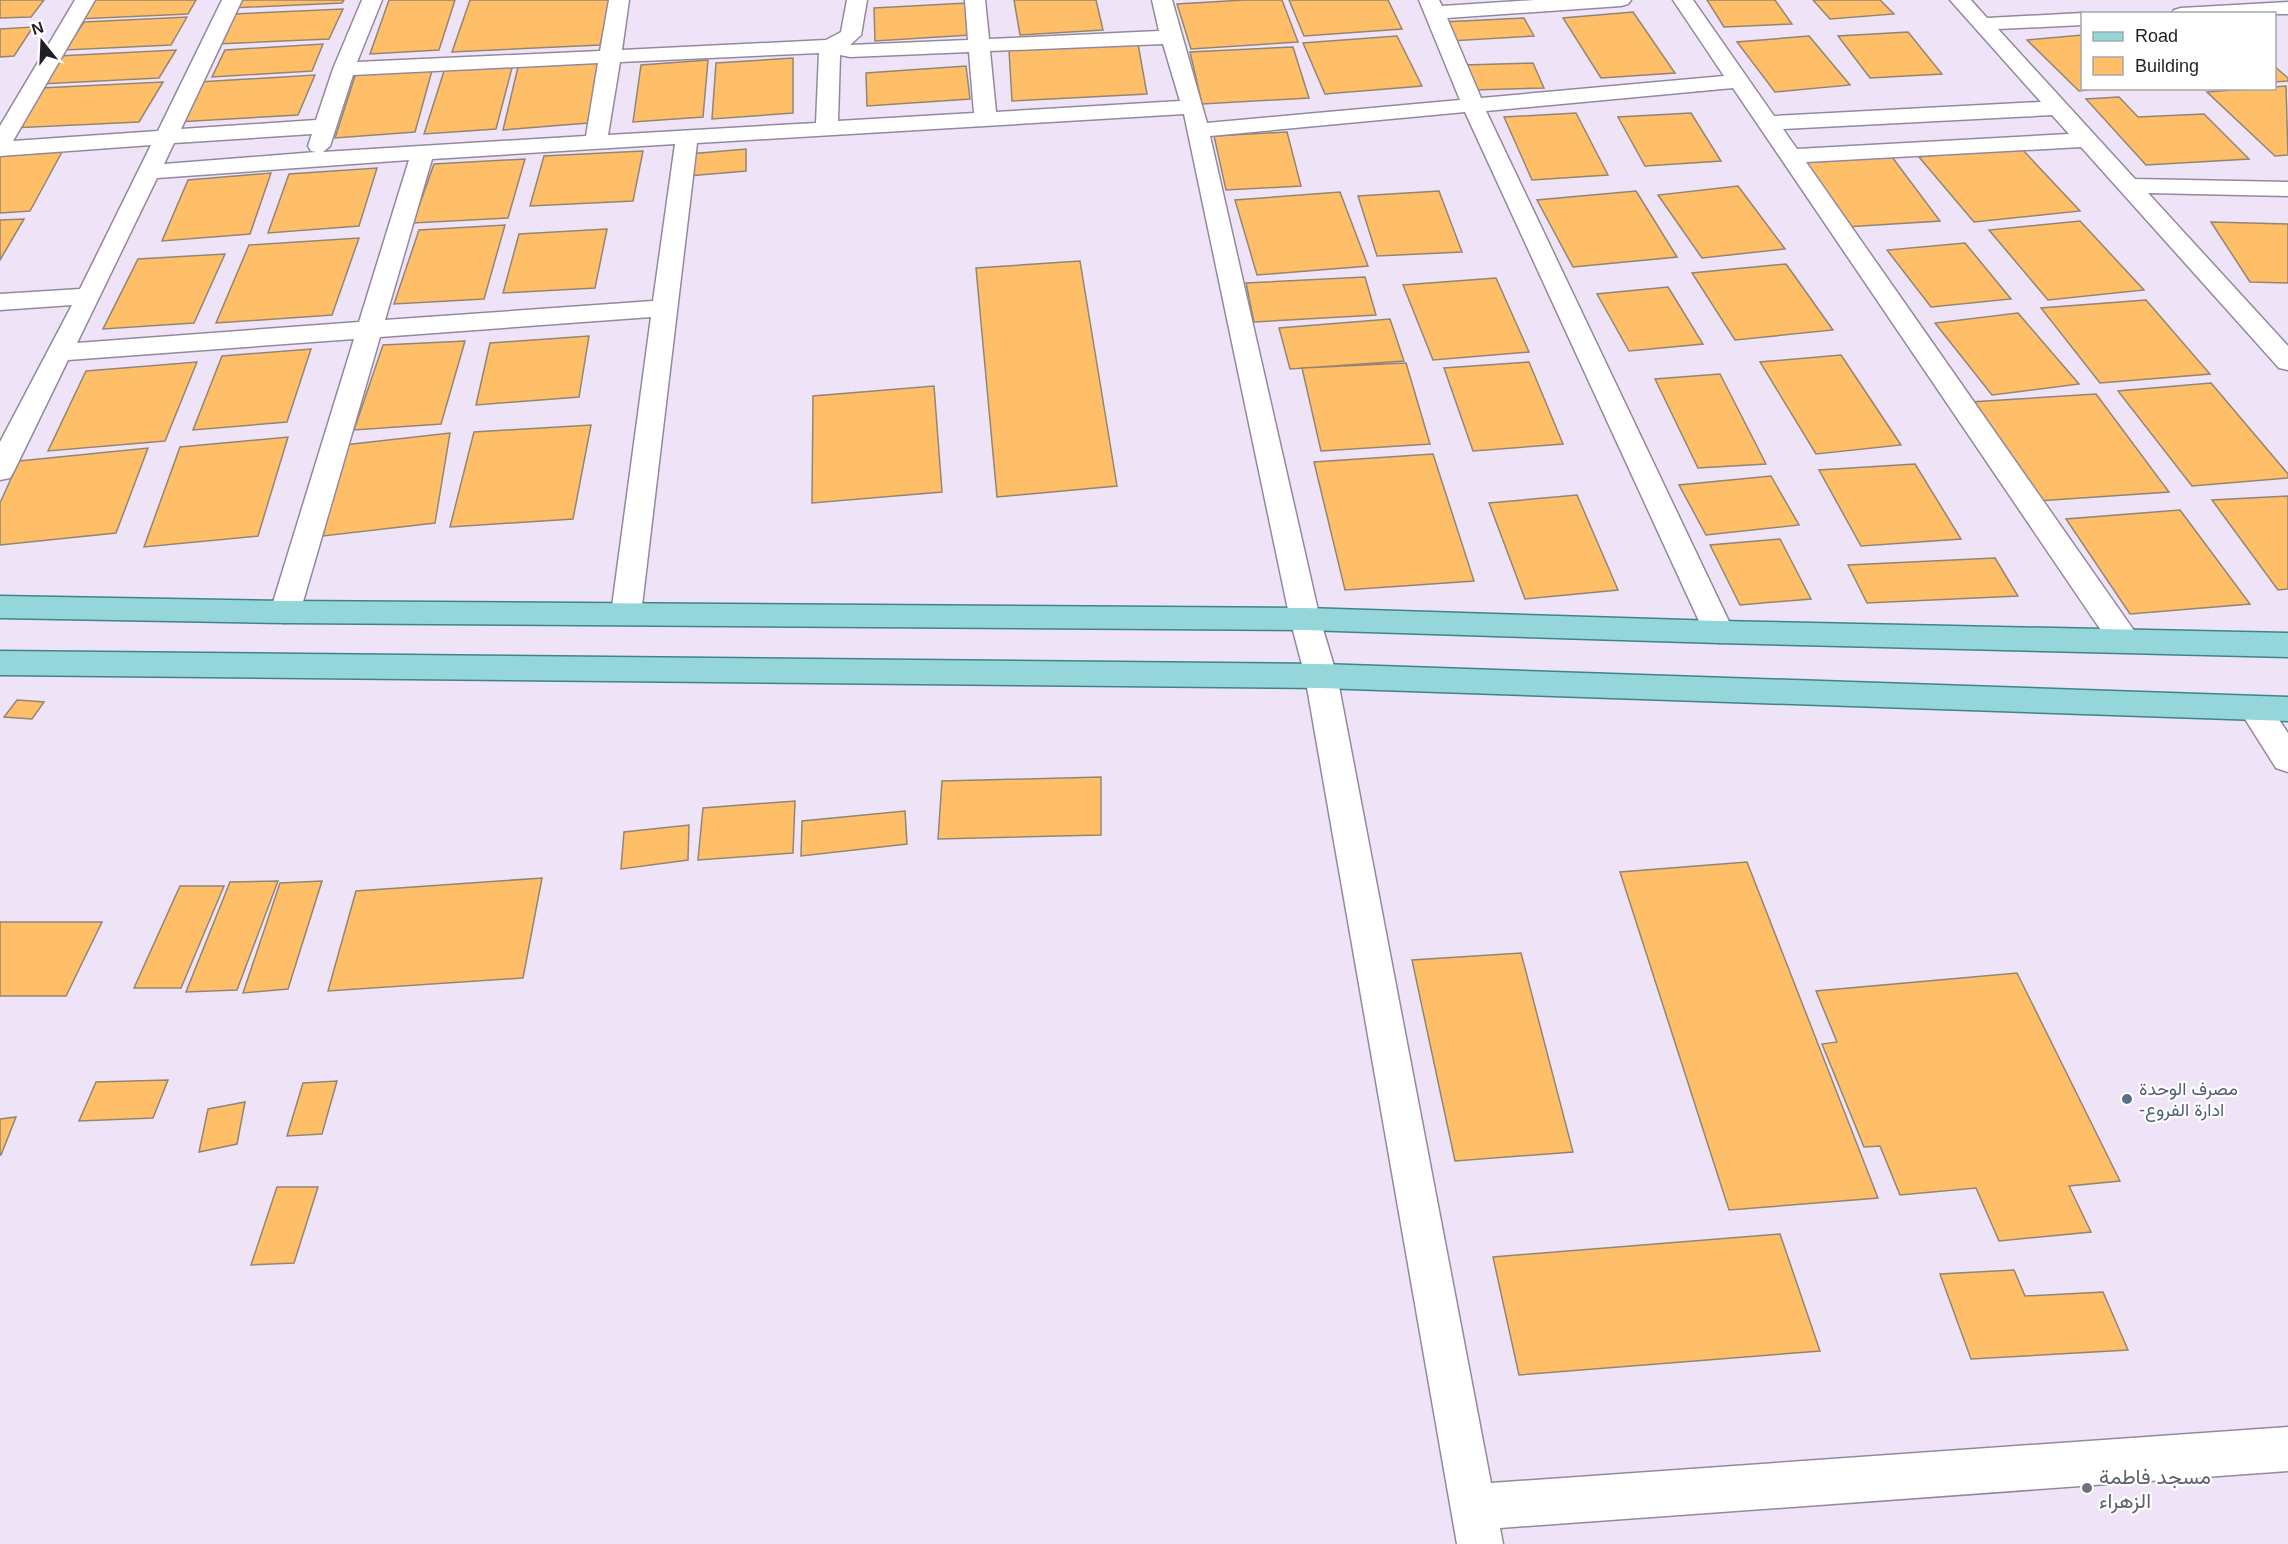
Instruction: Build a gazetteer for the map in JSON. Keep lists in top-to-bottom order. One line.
{"places":["مصرف الوحدة -ادارة الفروع","مسجد فاطمة الزهراء"],"legend":["Road","Building"],"north":"top"}
